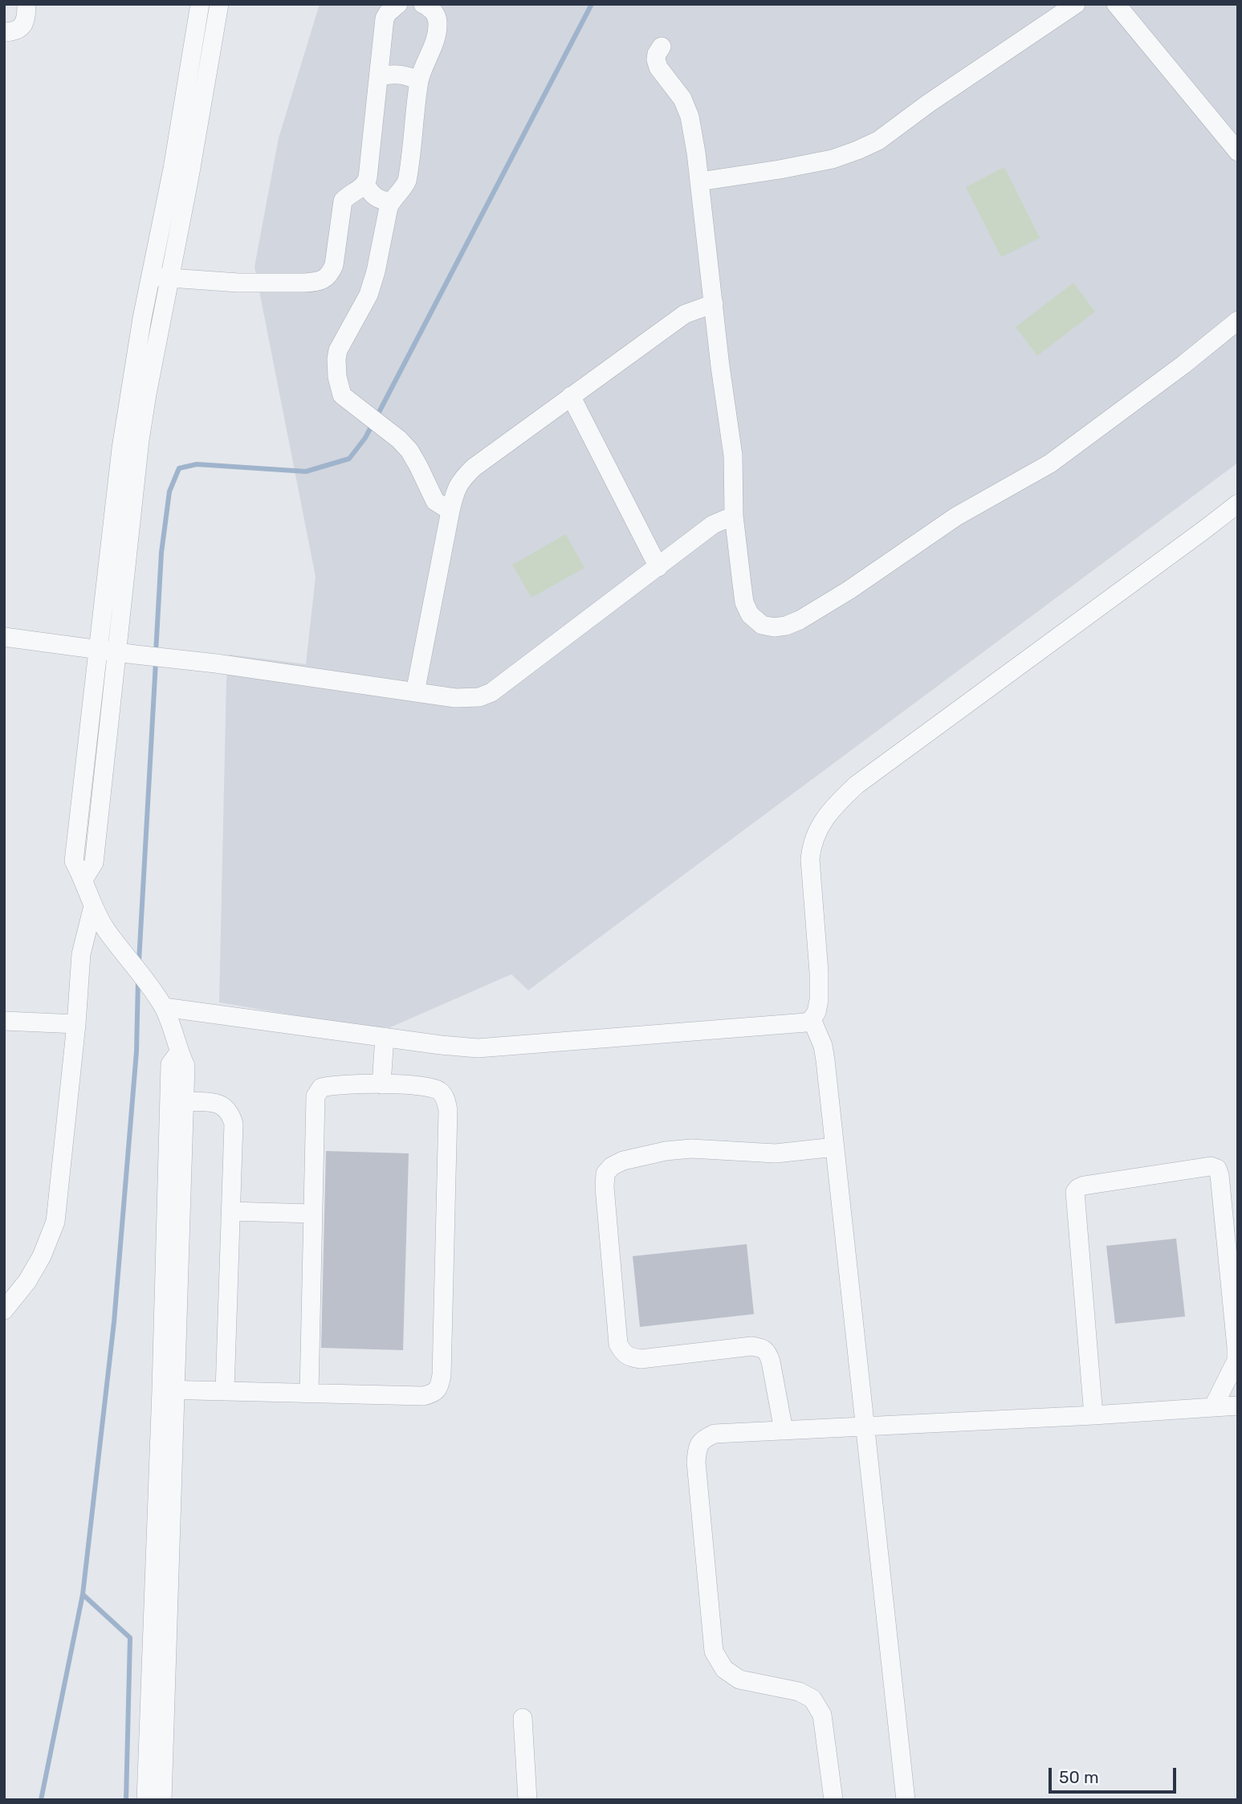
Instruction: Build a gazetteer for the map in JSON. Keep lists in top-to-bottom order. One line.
{"scale_bar":"50 m"}
